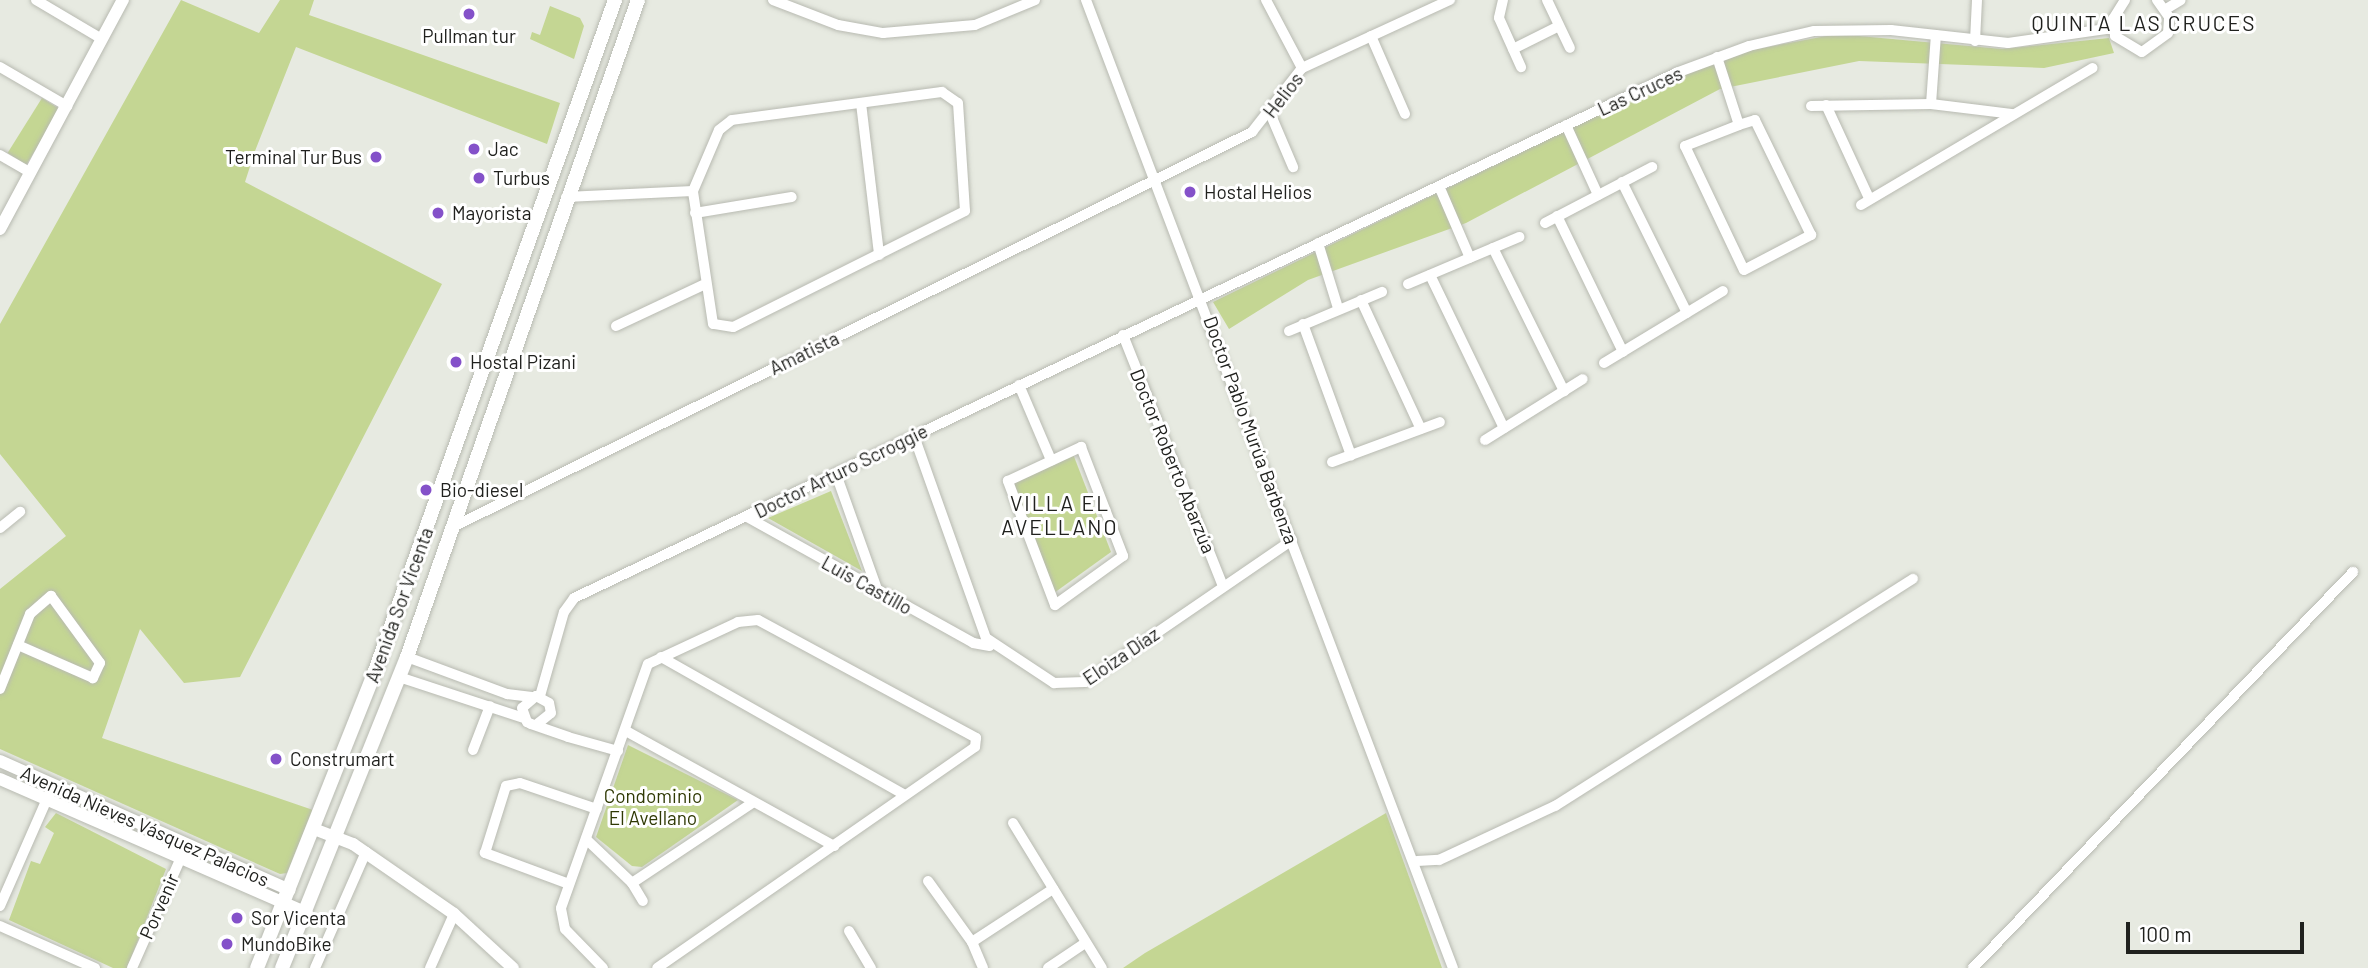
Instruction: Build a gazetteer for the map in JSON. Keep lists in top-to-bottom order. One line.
{"streets":{"main road":["Avenida Sor Vicenta"],"street":["Las Cruces","Helios","Amatista","Doctor Pablo Murúa Barbenza","Doctor Roberto Abarzúa","Doctor Arturo Scroggie","Luis Castillo","Eloiza Díaz","Avenida Nieves Vásquez Palacios","Porvenir"]},"crossings":[["Las Cruces","Doctor Pablo Murúa Barbenza"],["Las Cruces","Doctor Arturo Scroggie"],["Helios","Amatista"],["Helios","Doctor Pablo Murúa Barbenza"],["Amatista","Doctor Pablo Murúa Barbenza"],["Amatista","Avenida Sor Vicenta"],["Doctor Pablo Murúa Barbenza","Doctor Arturo Scroggie"],["Doctor Pablo Murúa Barbenza","Eloiza Díaz"],["Doctor Roberto Abarzúa","Doctor Arturo Scroggie"],["Doctor Roberto Abarzúa","Eloiza Díaz"],["Doctor Arturo Scroggie","Luis Castillo"],["Luis Castillo","Eloiza Díaz"],["Avenida Sor Vicenta","Avenida Nieves Vásquez Palacios"],["Avenida Nieves Vásquez Palacios","Porvenir"]],"districts":["QUINTA LAS CRUCES","VILLA EL AVELLANO"],"parks":["Condominio El Avellano"],"places":["Pullman tur","Jac","Terminal Tur Bus","Turbus","Hostal Helios","Mayorista","Hostal Pizani","Bio-diesel","Construmart","Sor Vicenta","MundoBike"],"scale_bar":"100 m"}
